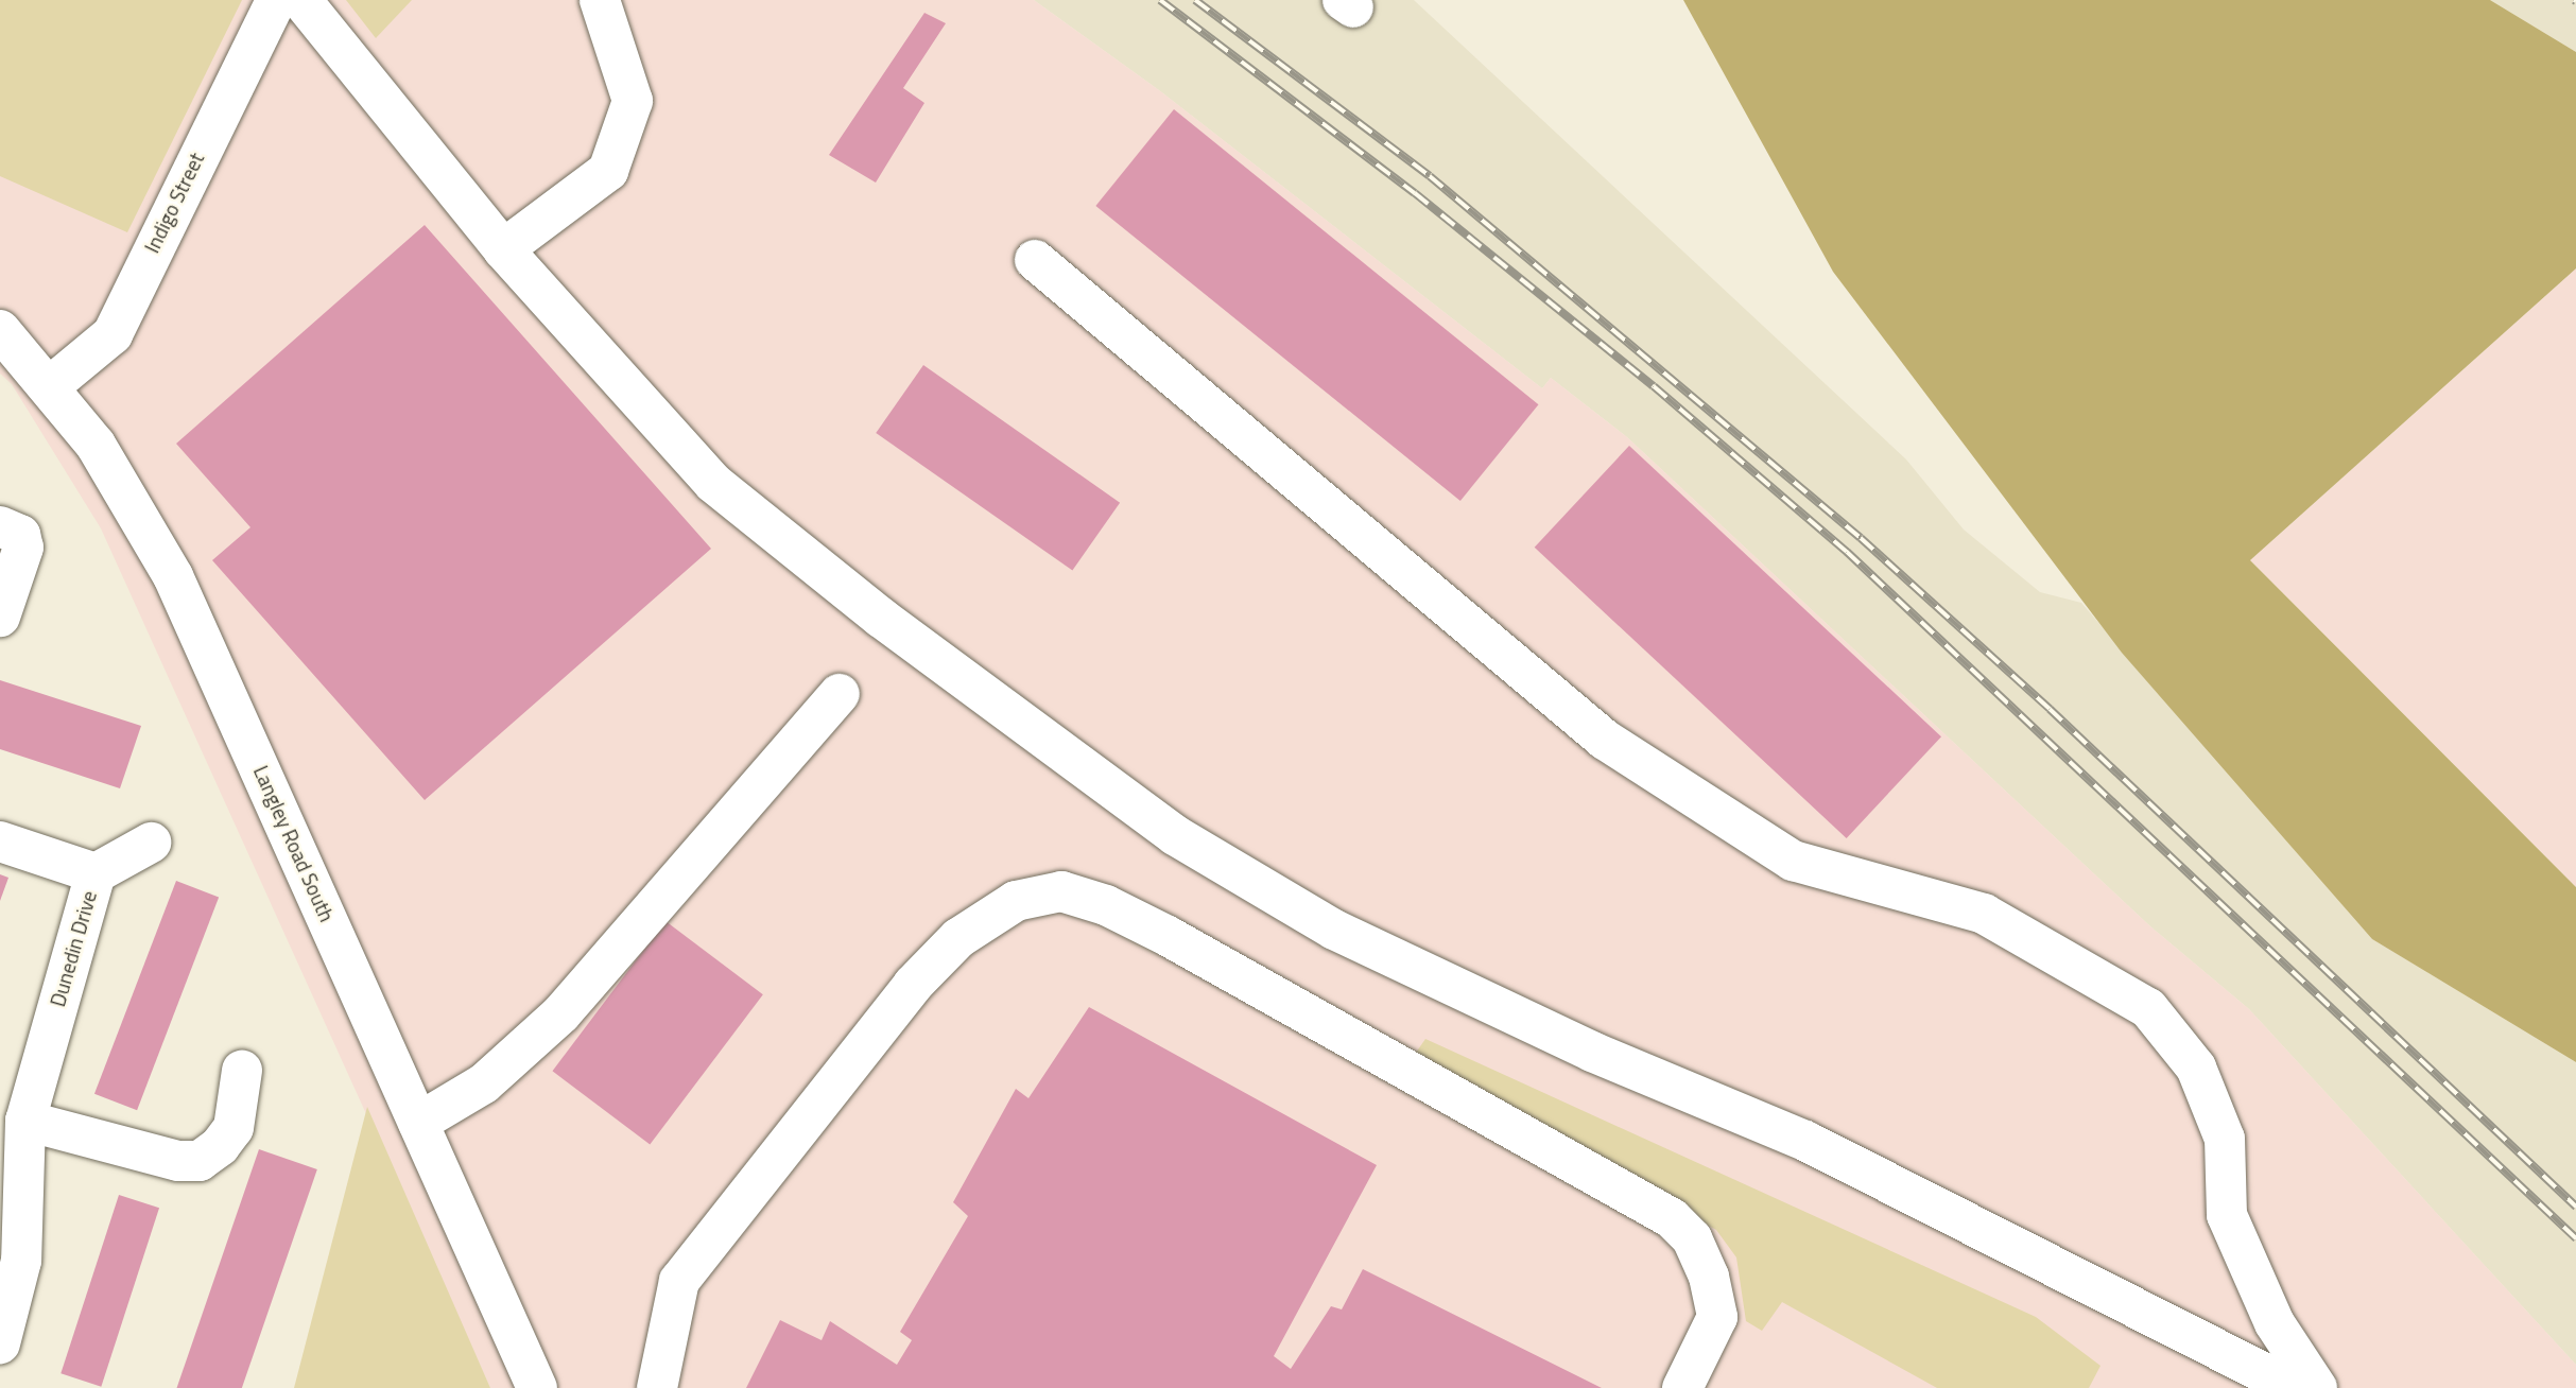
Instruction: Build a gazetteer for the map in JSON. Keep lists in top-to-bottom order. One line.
{"streets":{"street":["Indigo Street","Langley Road South","Dunedin Drive"]},"crossings":[["Indigo Street","Langley Road South"]]}
